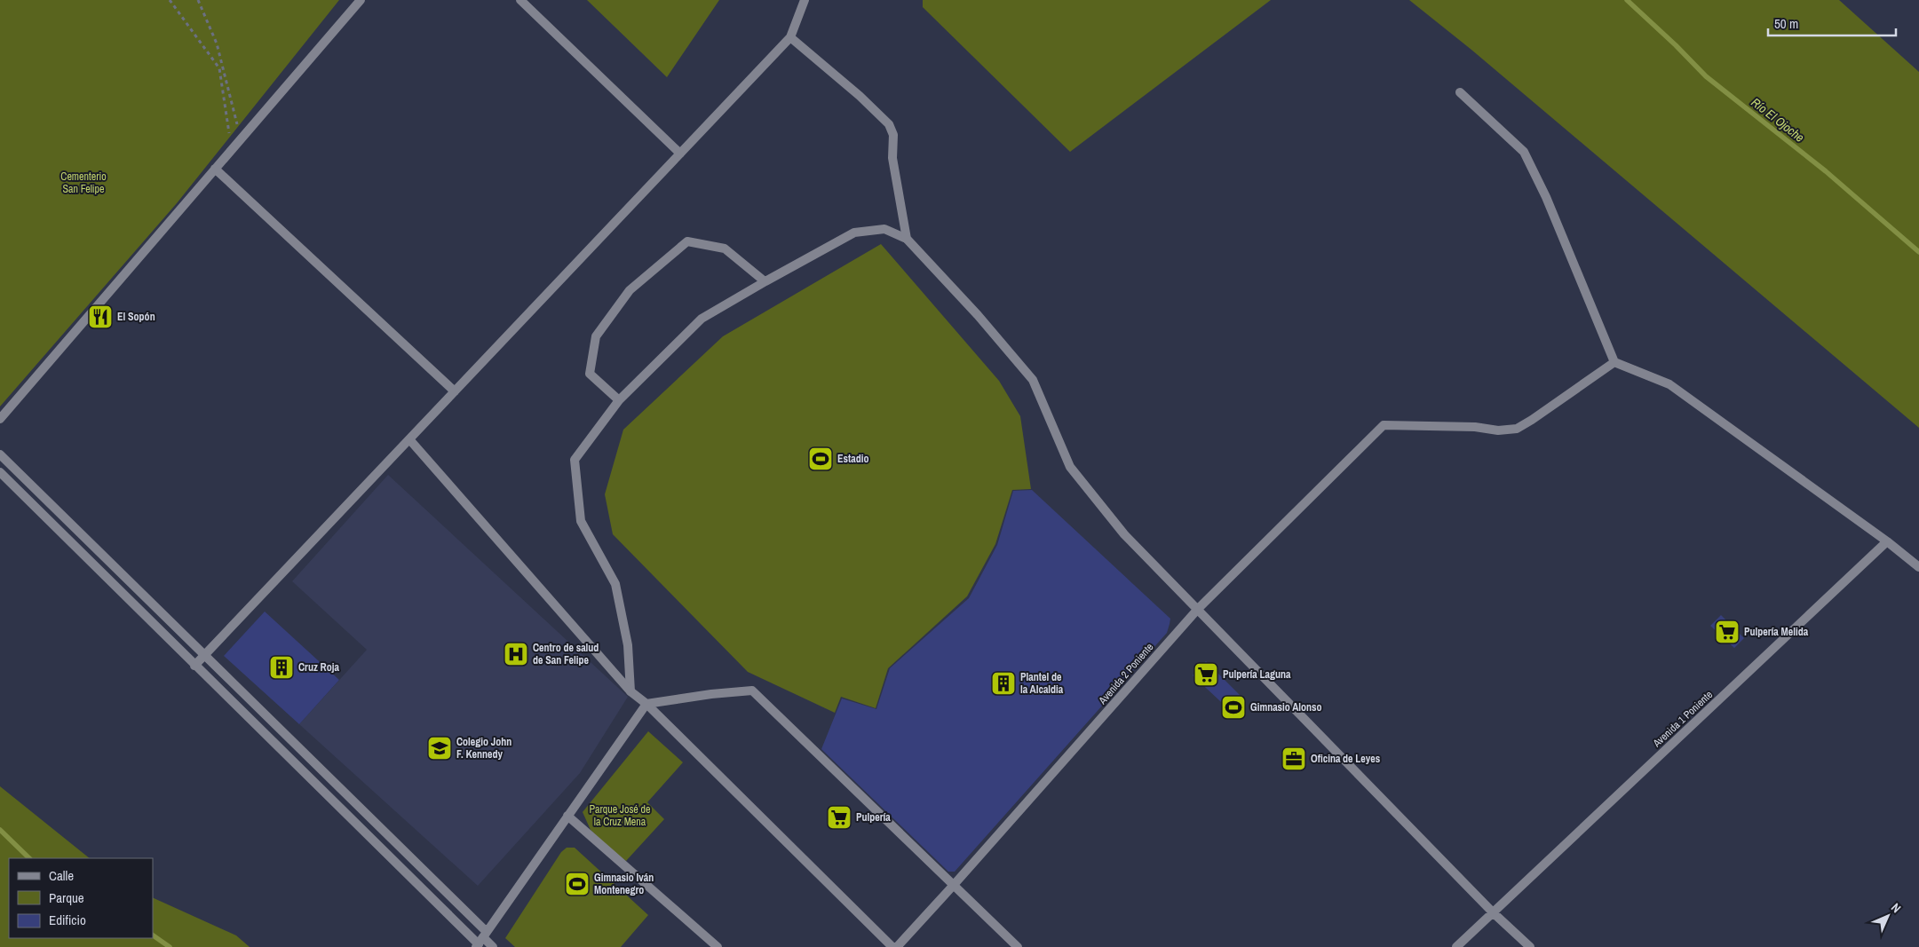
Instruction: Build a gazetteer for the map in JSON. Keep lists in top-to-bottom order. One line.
{"streets":{"street":["Avenida 2 Poniente","Avenida 1 Poniente"]},"water":["Río El Ojoche"],"parks":["Cementerio San Felipe","Parque José de la Cruz Mena"],"places":{"restaurant":["El Sopón"],"sports":["Estadio","Gimnasio Alonso","Gimnasio Iván Montenegro"],"supermarket":["Pulpería Melida","Pulpería Laguna","Pulpería"],"hospital":["Centro de salud de San Felipe"],"building":["Cruz Roja","Plantel de la Alcaldia"],"school or university":["Colegio John F. Kennedy"],"office":["Oficina de Leyes"]},"legend":["Calle","Parque","Edificio"],"scale_bar":"50 m","north":"top right"}
